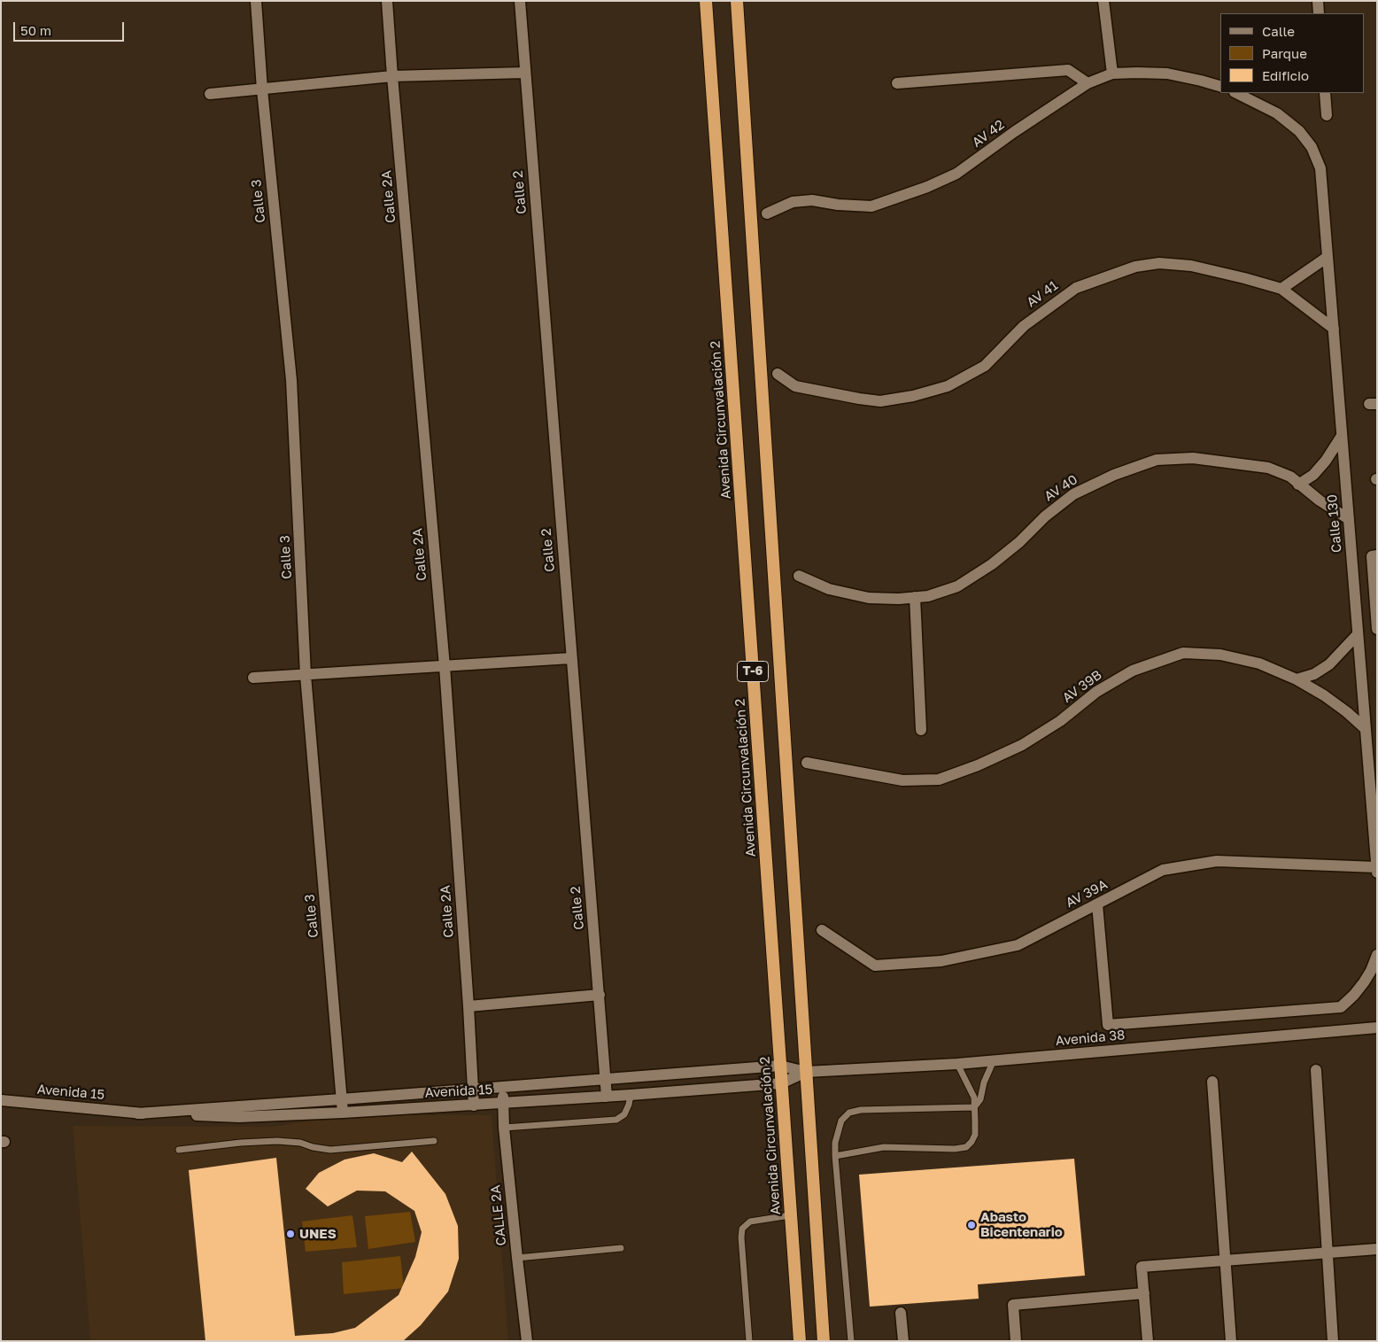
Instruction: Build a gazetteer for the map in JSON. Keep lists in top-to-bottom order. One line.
{"streets":{"highway":["Avenida Circunvalación 2","T-6"],"street":["AV 42","Calle 2","Calle 2A","Calle 3","AV 41","AV 40","Calle 130","AV 39B","AV 39A","Avenida 38","Avenida 15","CALLE 2A"]},"crossings":[["Calle 2","Avenida 15"],["Calle 2A","Avenida 15"],["Calle 3","Avenida 15"],["AV 41","Calle 130"],["Avenida Circunvalación 2","Avenida 38"],["Avenida Circunvalación 2","Avenida 15"],["AV 40","Calle 130"],["Calle 130","AV 39B"],["Calle 130","AV 39A"],["T-6","Avenida 38"],["Avenida 38","Avenida 15"],["Avenida 15","CALLE 2A"]],"places":["Abasto Bicentenario","UNES"],"legend":["Calle","Parque","Edificio"],"scale_bar":"50 m"}
